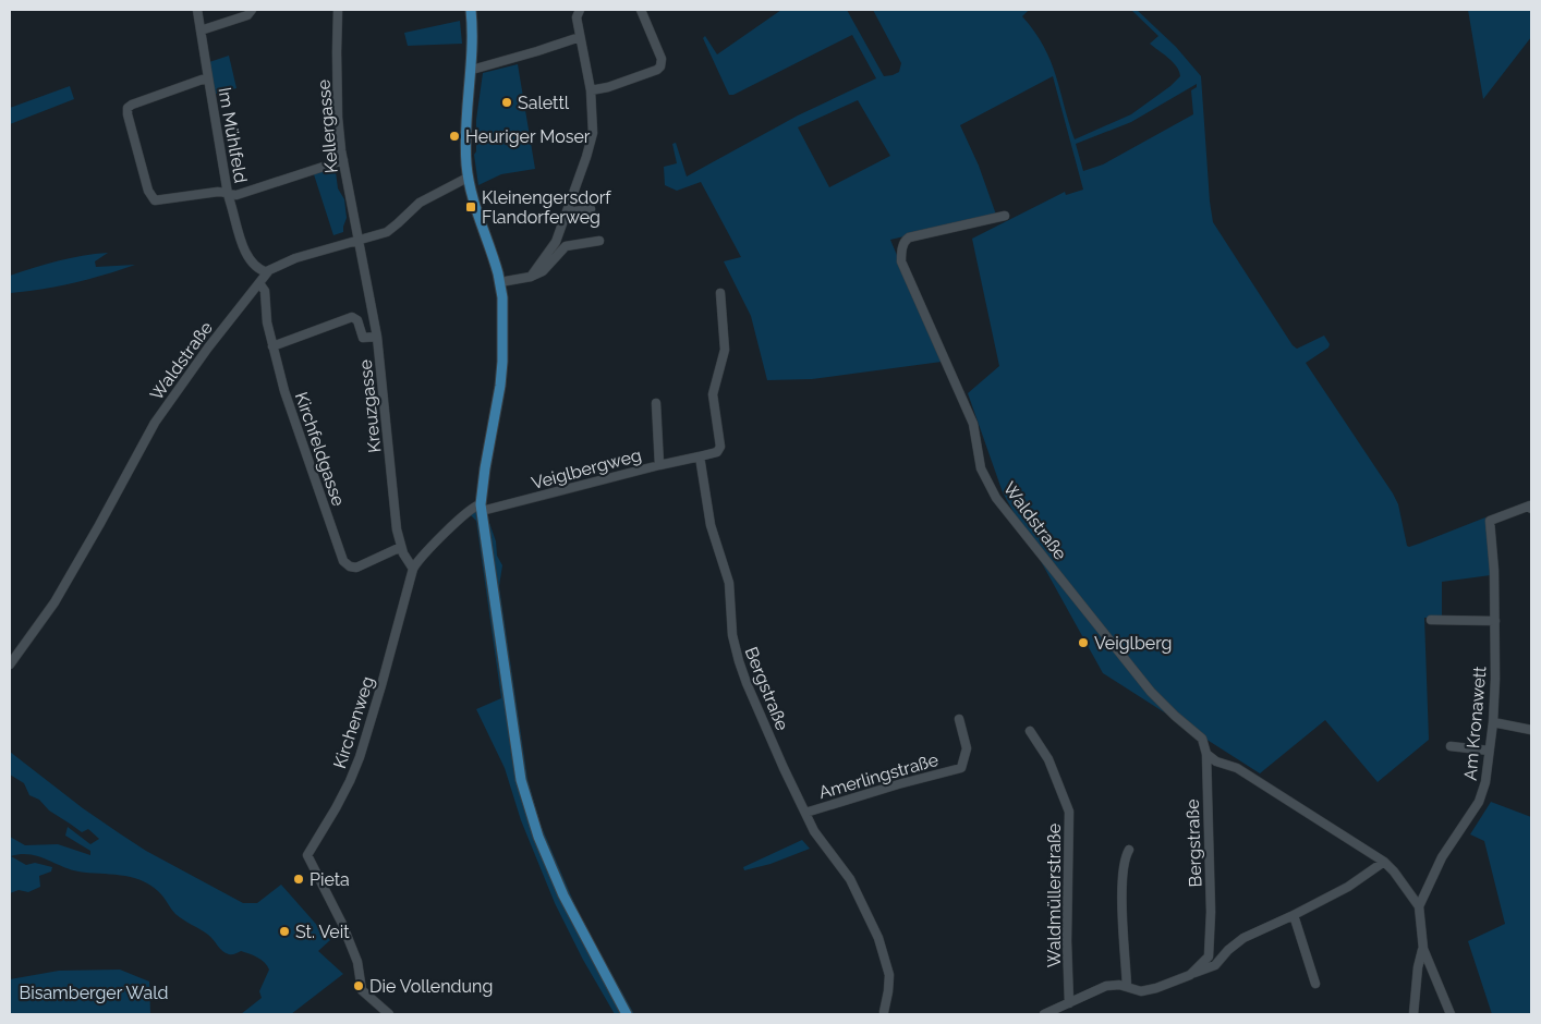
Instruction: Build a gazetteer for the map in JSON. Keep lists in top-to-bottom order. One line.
{"streets":{"street":["Kellergasse","Im Mühlfeld","Waldstraße","Kreuzgasse","Kirchfeldgasse","Veiglbergweg","Bergstraße","Kirchenweg","Am Kronawett","Amerlingstraße","Waldmüllerstraße"]},"crossings":[["Kellergasse","Im Mühlfeld"],["Kellergasse","Waldstraße"],["Kellergasse","Kreuzgasse"],["Waldstraße","Kreuzgasse"],["Waldstraße","Kirchfeldgasse"],["Waldstraße","Bergstraße"],["Kreuzgasse","Kirchfeldgasse"],["Kreuzgasse","Kirchenweg"],["Veiglbergweg","Bergstraße"],["Veiglbergweg","Kirchenweg"],["Bergstraße","Amerlingstraße"],["Bergstraße","Waldmüllerstraße"]],"parks":["Bisamberger Wald"],"places":{"other":["Salettl","Heuriger Moser","Veiglberg","Pieta","St. Veit","Die Vollendung"],"transit":["Kleinengersdorf Flandorferweg"]}}
